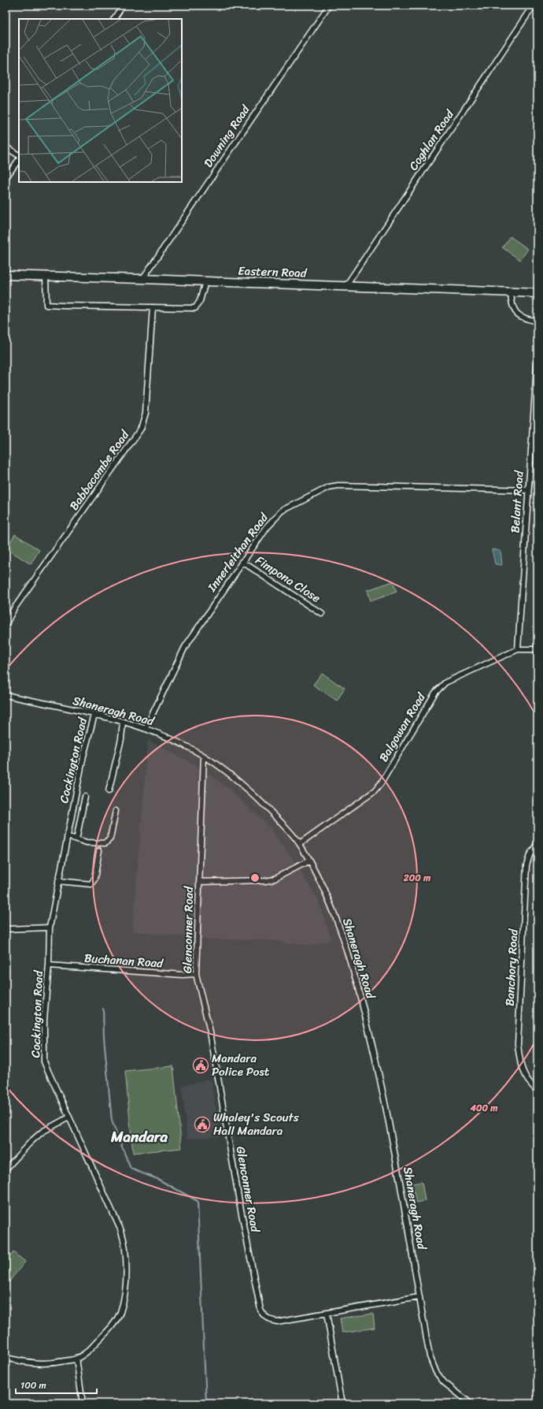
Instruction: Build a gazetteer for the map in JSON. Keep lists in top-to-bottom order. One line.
{"streets":{"main road":["Eastern Road"],"street":["Downing Road","Coghlan Road","Babbacombe Road","Belant Road","Innerleithan Road","Fimpona Close","Shaneragh Road","Balgowan Road","Cockington Road","Glenconner Road","Buchanan Road","Banchory Road"]},"crossings":[["Downing Road","Eastern Road"],["Coghlan Road","Eastern Road"],["Belant Road","Innerleithan Road"],["Belant Road","Balgowan Road"],["Innerleithan Road","Fimpona Close"],["Innerleithan Road","Shaneragh Road"],["Shaneragh Road","Balgowan Road"],["Shaneragh Road","Cockington Road"],["Shaneragh Road","Glenconner Road"],["Cockington Road","Buchanan Road"],["Glenconner Road","Buchanan Road"]],"districts":["Mandara"],"places":{"public building":["Mandara Police Post","Whaley's Scouts Hall Mandara"]},"scale_bar":"100 m","rings":["200 m","400 m"]}
